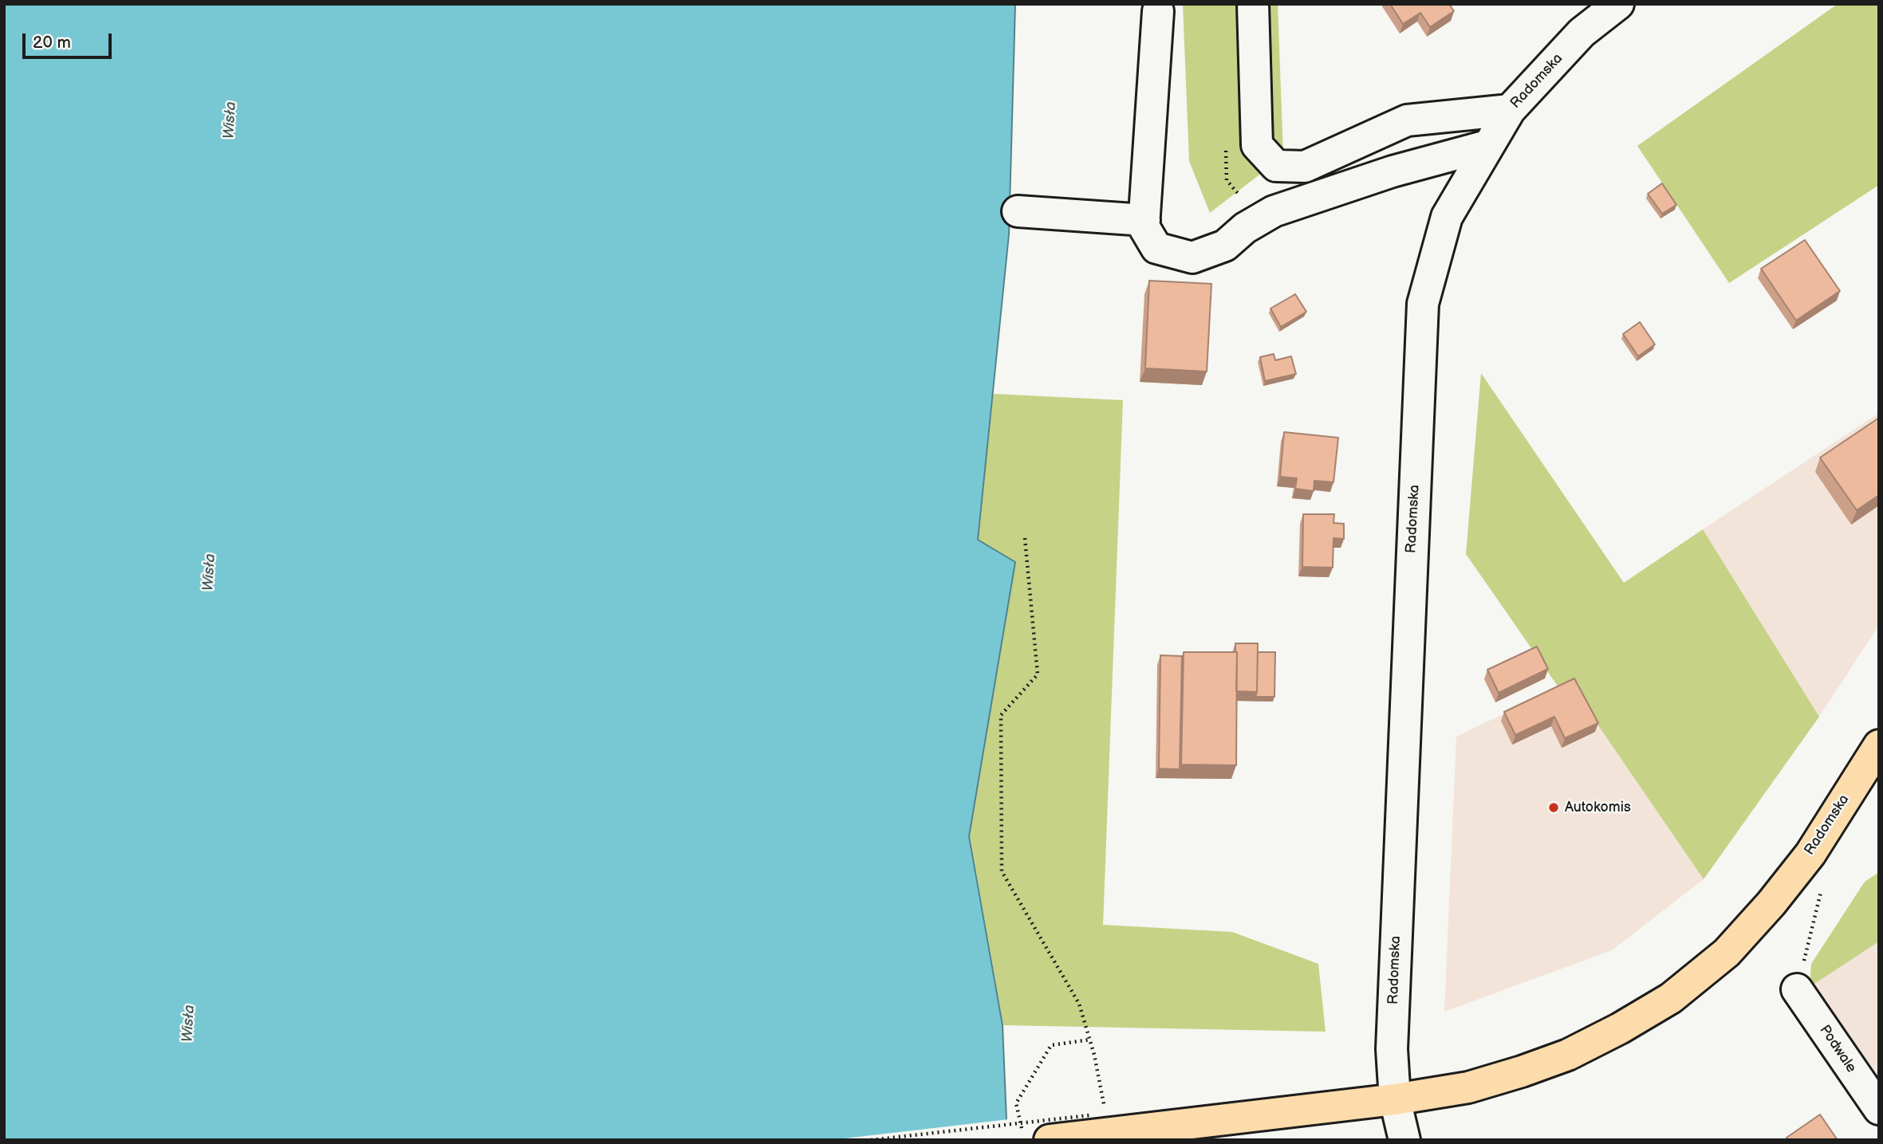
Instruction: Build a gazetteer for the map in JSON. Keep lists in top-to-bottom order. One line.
{"streets":{"main road":["Radomska"],"street":["Podwale"]},"water":["Wisła"],"places":["Autokomis"],"scale_bar":"20 m"}
